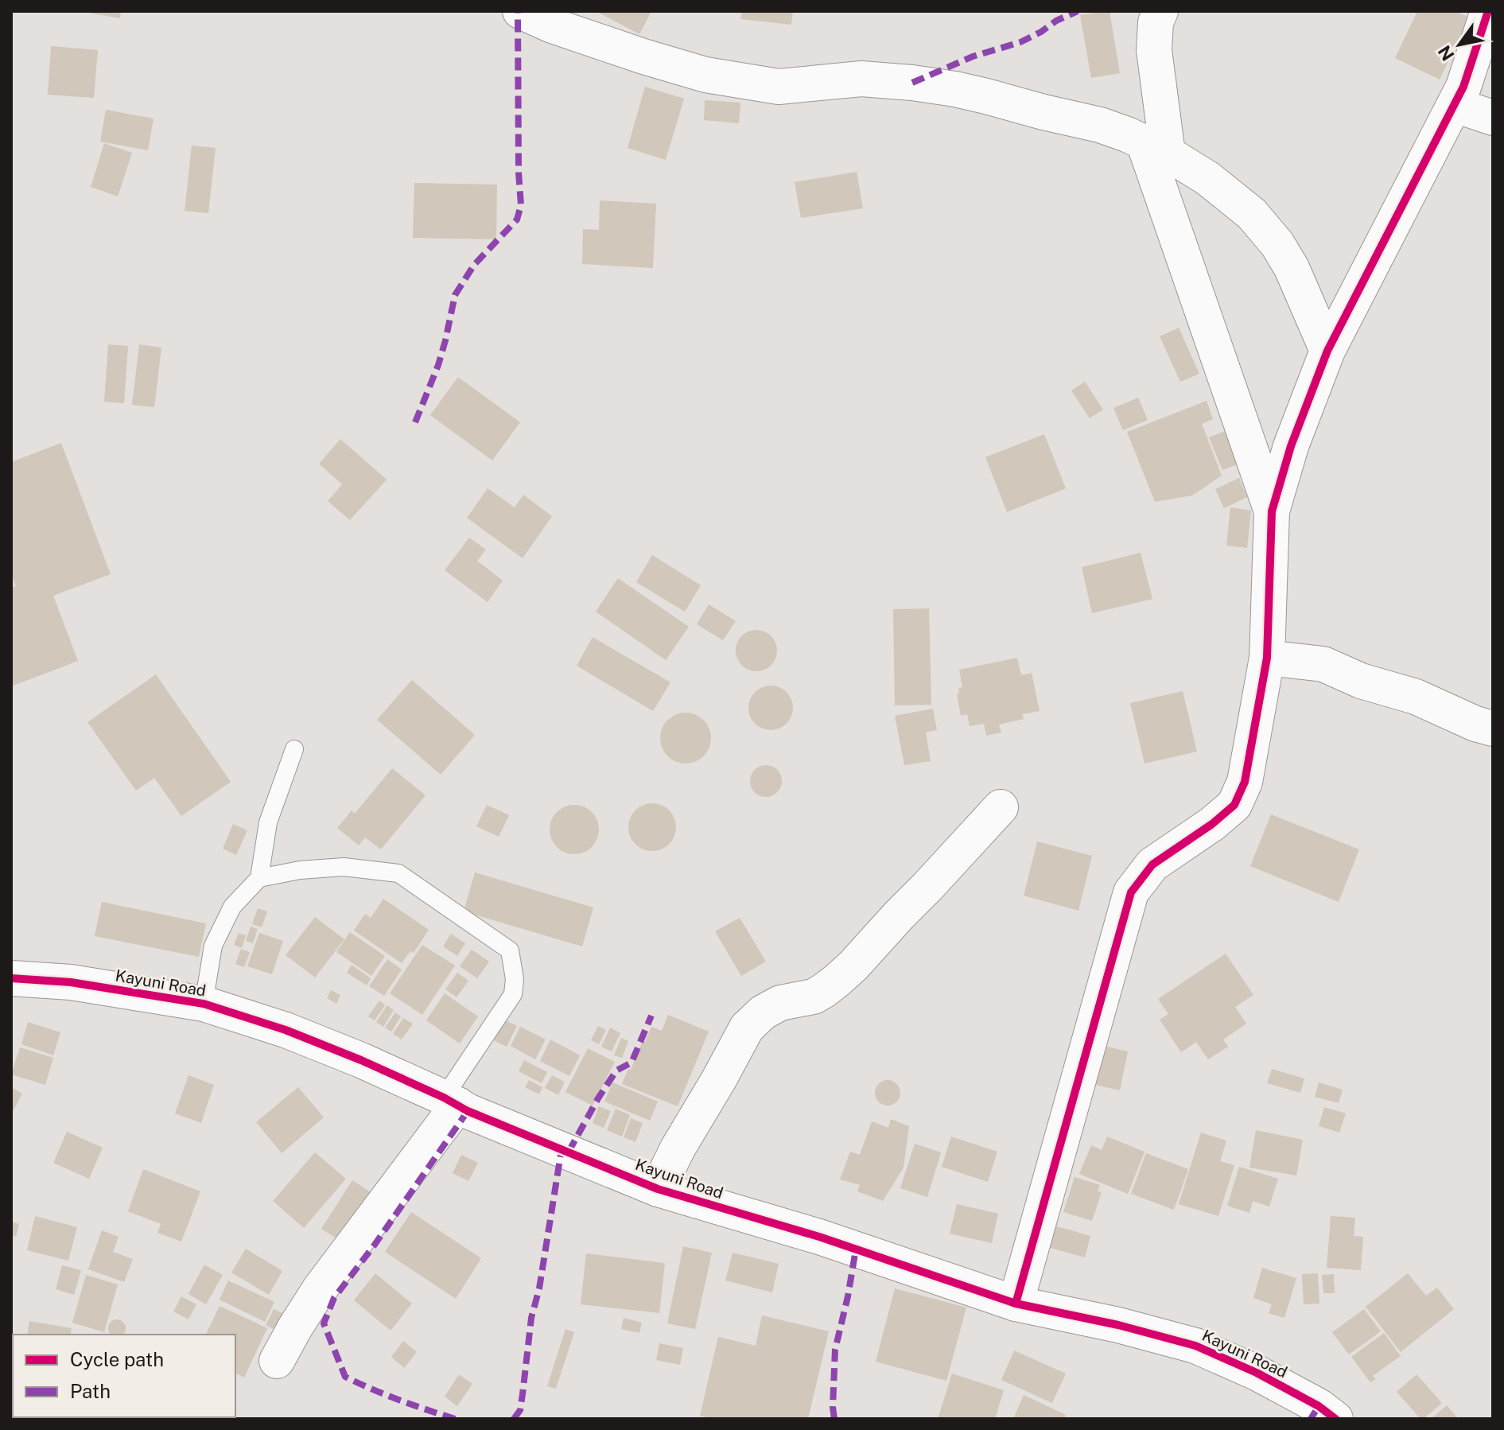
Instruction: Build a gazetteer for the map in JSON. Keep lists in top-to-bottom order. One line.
{"streets":{"street":["Kayuni Road"]},"legend":["Cycle path","Path"],"north":"bottom left"}
